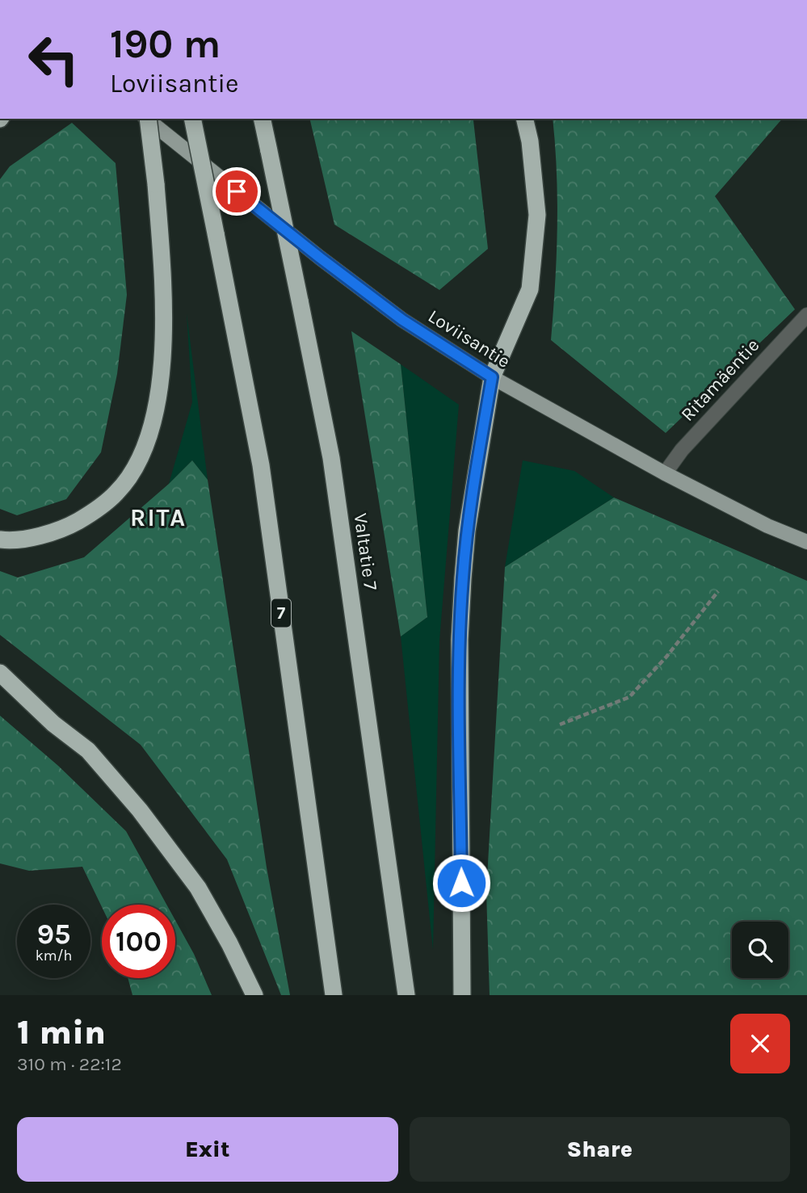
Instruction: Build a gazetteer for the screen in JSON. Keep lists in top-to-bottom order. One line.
{"streets":{"highway":["Valtatie 7","7"],"main road":["Loviisantie"],"street":["Ritamäentie"]},"crossings":[["Loviisantie","Ritamäentie"]],"districts":["RITA"],"page":{"turn":["190 m","Loviisantie"],"speed":"95 km/h","limit":"100","heading":["1 min","310 m · 22:12"],"buttons":["Exit","Share"]}}
